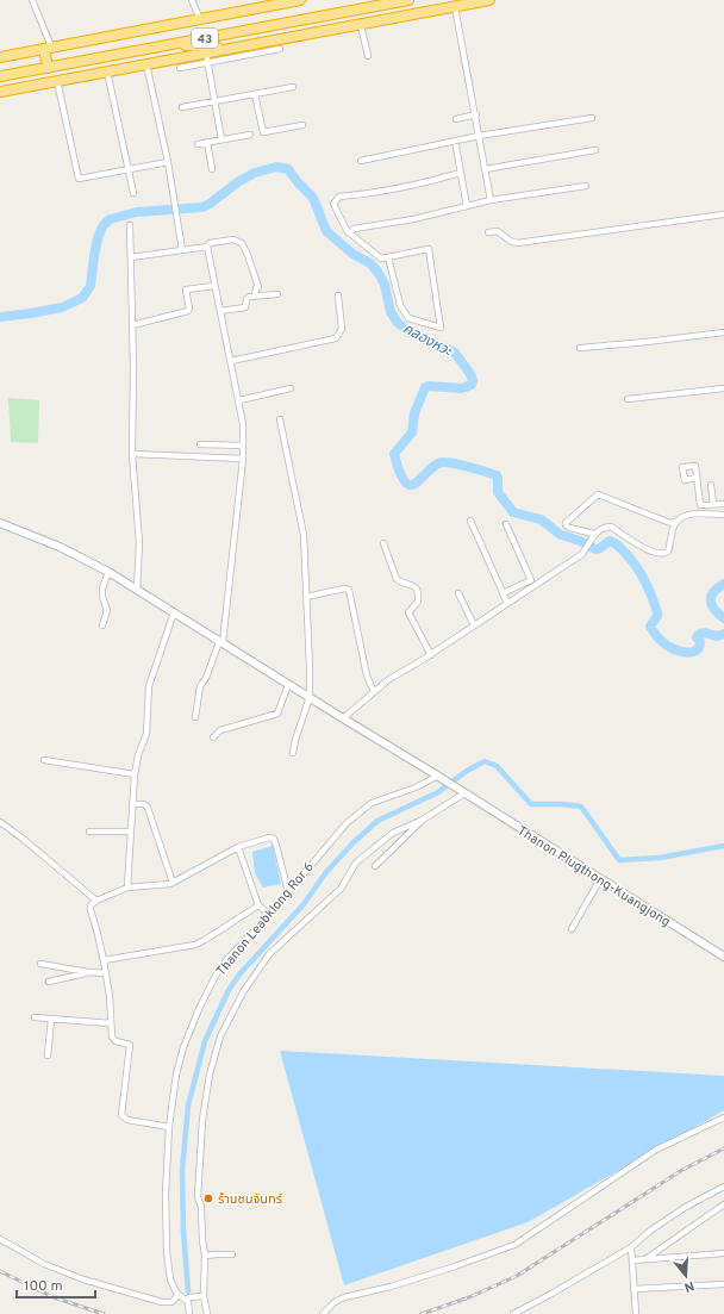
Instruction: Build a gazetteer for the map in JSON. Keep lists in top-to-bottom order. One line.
{"streets":{"highway":["43"],"street":["Thanon Plugthong-Kuangjong","Thanon Leabklong Ror 6"]},"crossings":[["Thanon Plugthong-Kuangjong","Thanon Leabklong Ror 6"]],"water":["คลองหวะ"],"places":["ร้านชมจันทร์"],"scale_bar":"100 m","north":"bottom"}
